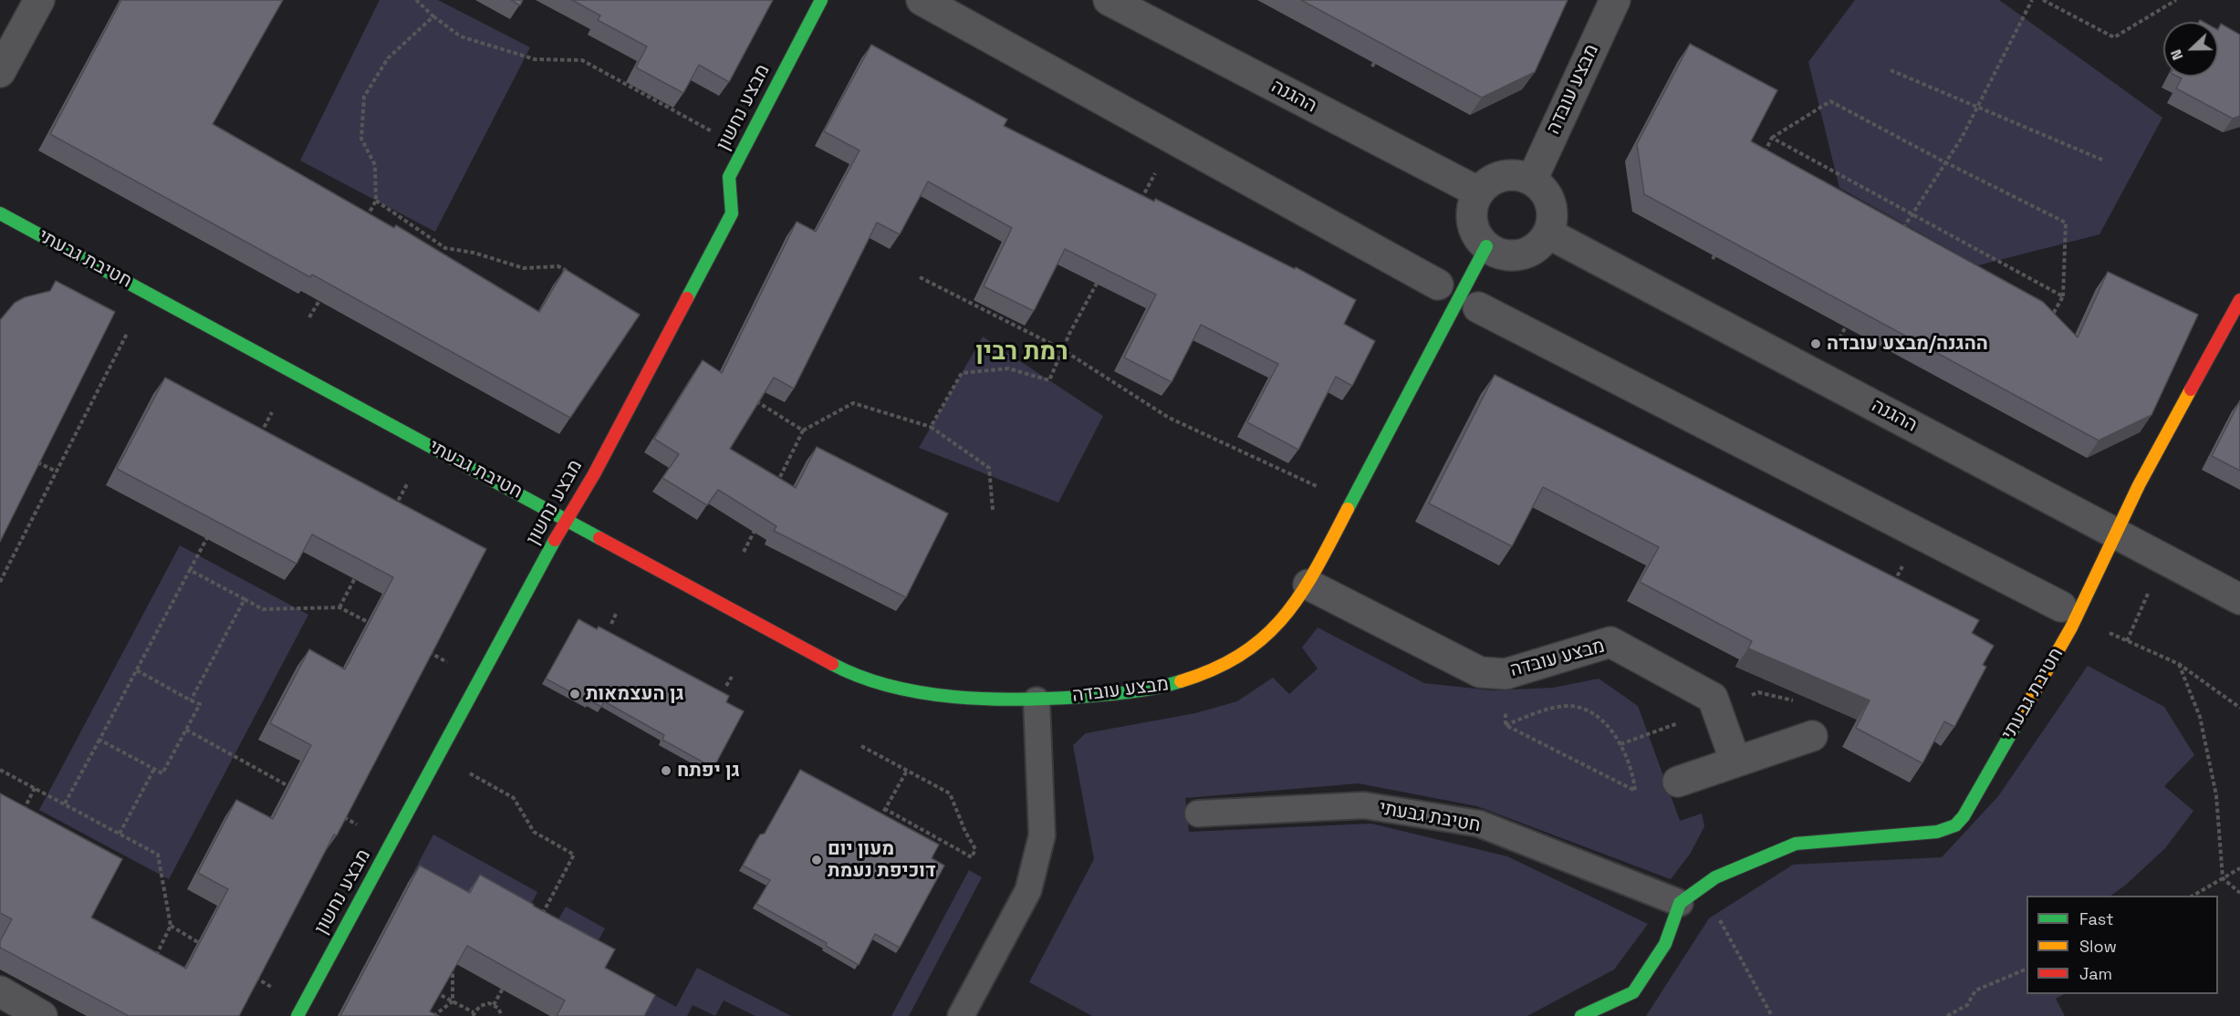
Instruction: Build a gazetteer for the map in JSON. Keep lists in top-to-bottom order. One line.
{"streets":{"street":["מבצע עובדה","ההגנה","מבצע נחשון","חטיבת גבעתי"]},"crossings":[["מבצע עובדה","ההגנה"],["מבצע עובדה","חטיבת גבעתי"],["ההגנה","חטיבת גבעתי"],["מבצע נחשון","חטיבת גבעתי"]],"districts":["רמת רבין"],"places":["ההגנה/מבצע עובדה","גן העצמאות","גן יפתח","מעון יום דוכיפת נעמת"],"legend":["Fast","Slow","Jam"],"north":"left"}
